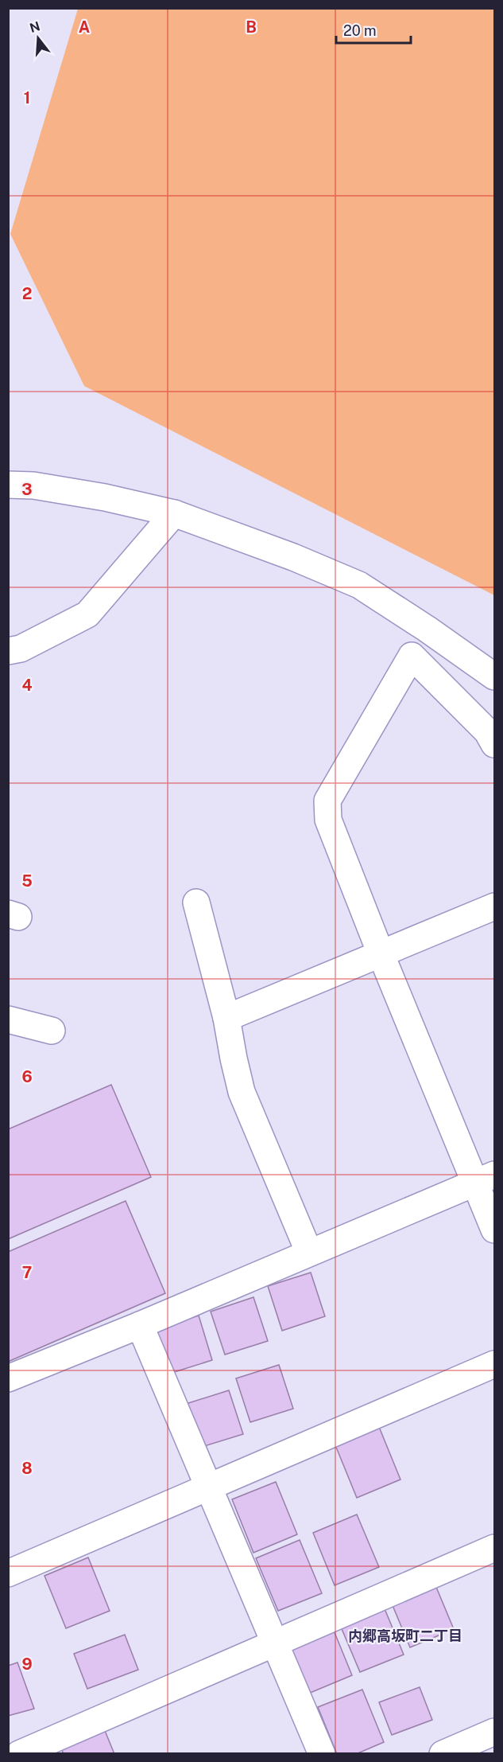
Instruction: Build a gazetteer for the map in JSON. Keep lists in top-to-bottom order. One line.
{"districts":["内郷高坂町二丁目"],"scale_bar":"20 m","north":"top","grid":{"columns":["A","B"],"rows":["1","2","3","4","5","6","7","8","9"]}}
